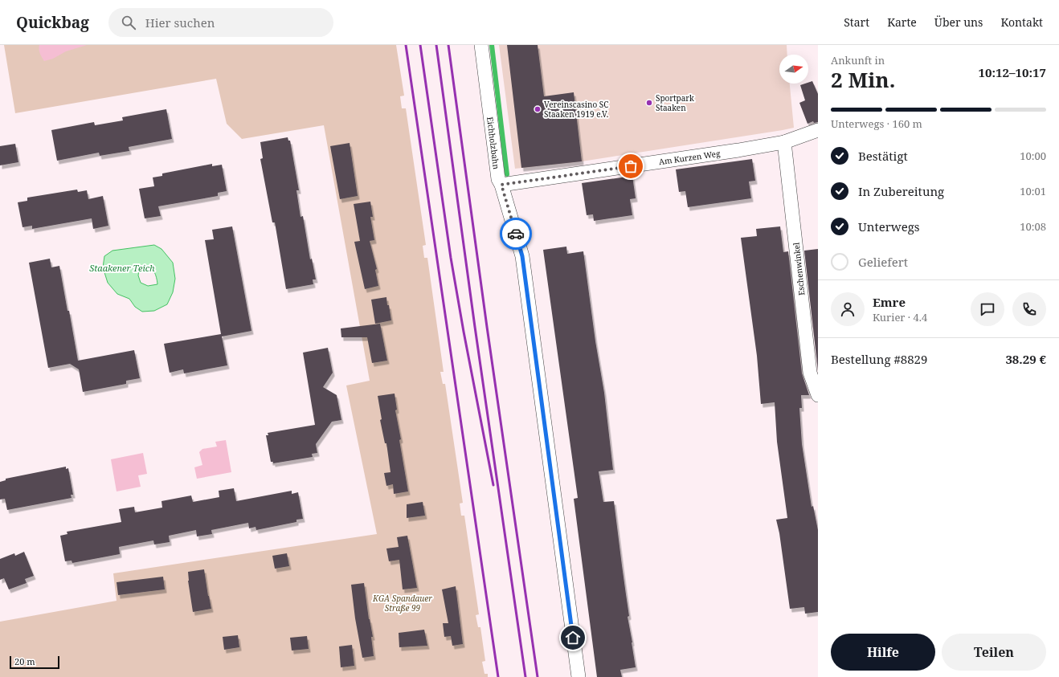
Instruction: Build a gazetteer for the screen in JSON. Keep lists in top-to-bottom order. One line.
{"streets":{"street":["Eichholzbahn","Am Kurzen Weg","Eschenwinkel"]},"crossings":[["Eichholzbahn","Am Kurzen Weg"],["Am Kurzen Weg","Eschenwinkel"]],"water":["Staakener Teich"],"parks":["KGA Spandauer Straße 99"],"places":["Sportpark Staaken","Vereinscasino SC Staaken 1919 e.V."],"scale_bar":"20 m","north":"right","page":{"header":"Quickbag","search":"Hier suchen","nav":["Start","Karte","Über uns","Kontakt"],"heading":["2 Min.","Ankunft in","10:12–10:17"],"panel":["Emre","Kurier · 4.4","Bestellung #8829","38.29 €"],"bar":"Unterwegs · 160 m","list":[["Bestätigt","10:00"],["In Zubereitung","10:01"],["Unterwegs","10:08"],"Geliefert"],"buttons":["Hilfe","Teilen"],"scale":"20 m"}}
